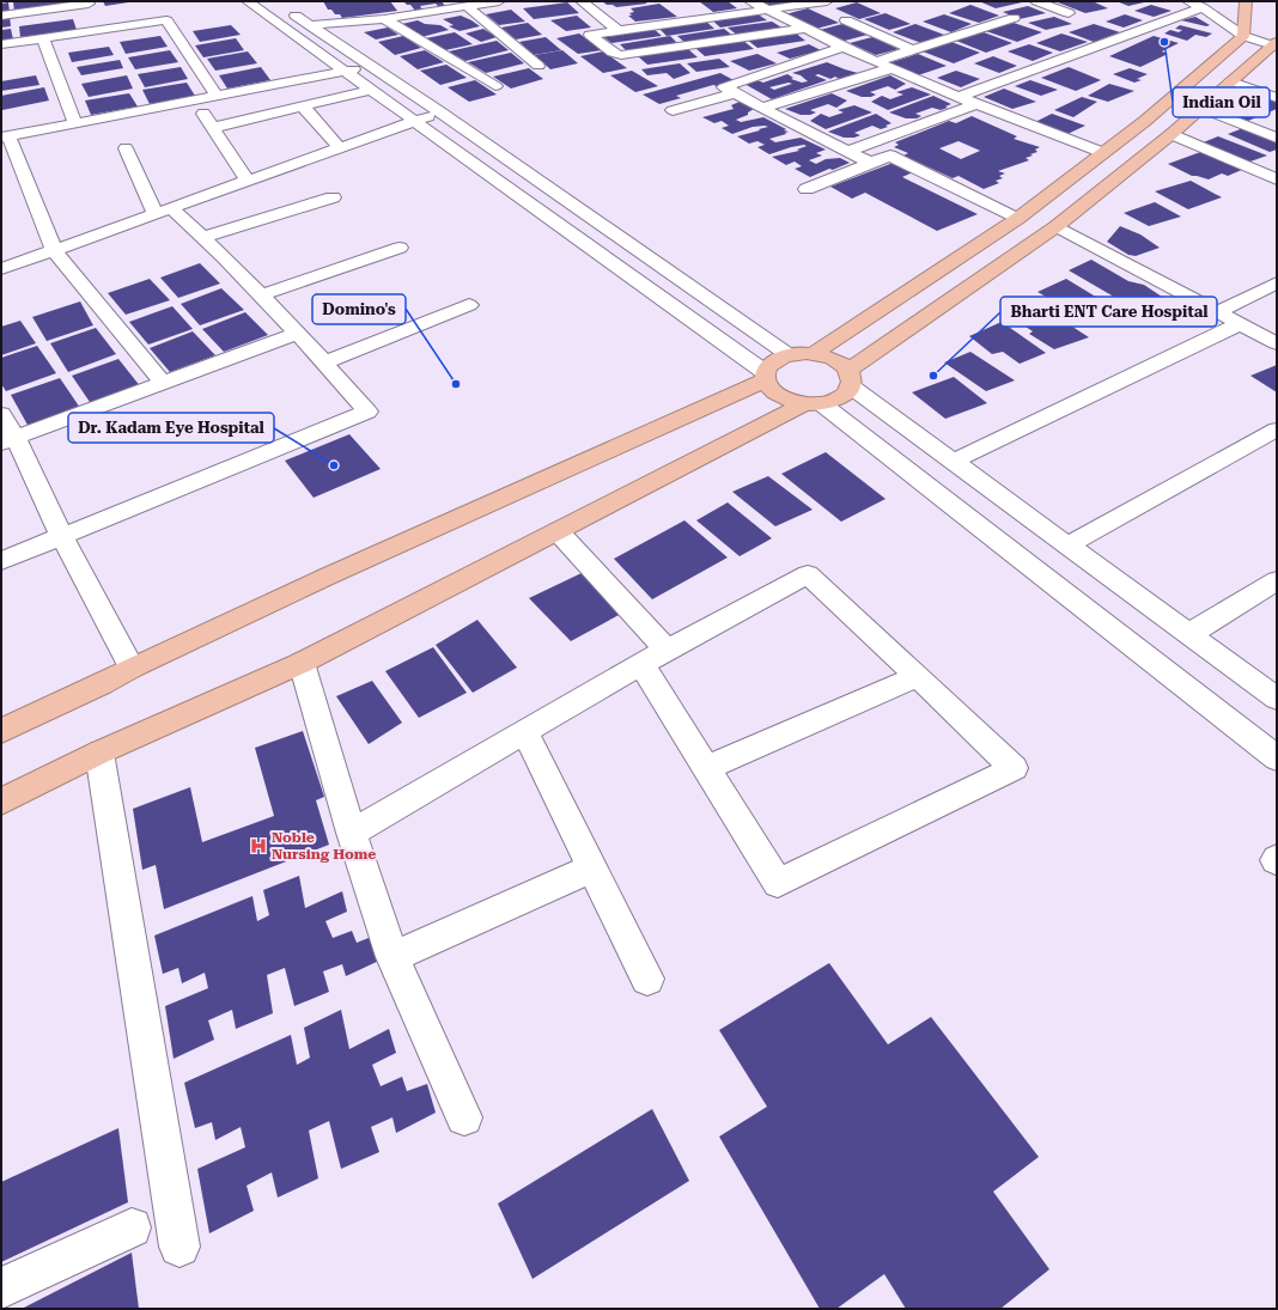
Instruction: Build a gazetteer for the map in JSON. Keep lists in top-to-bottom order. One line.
{"places":{"other":["Indian Oil","Bharti ENT Care Hospital","Domino's","Dr. Kadam Eye Hospital"],"hospital":["Noble Nursing Home"]}}
